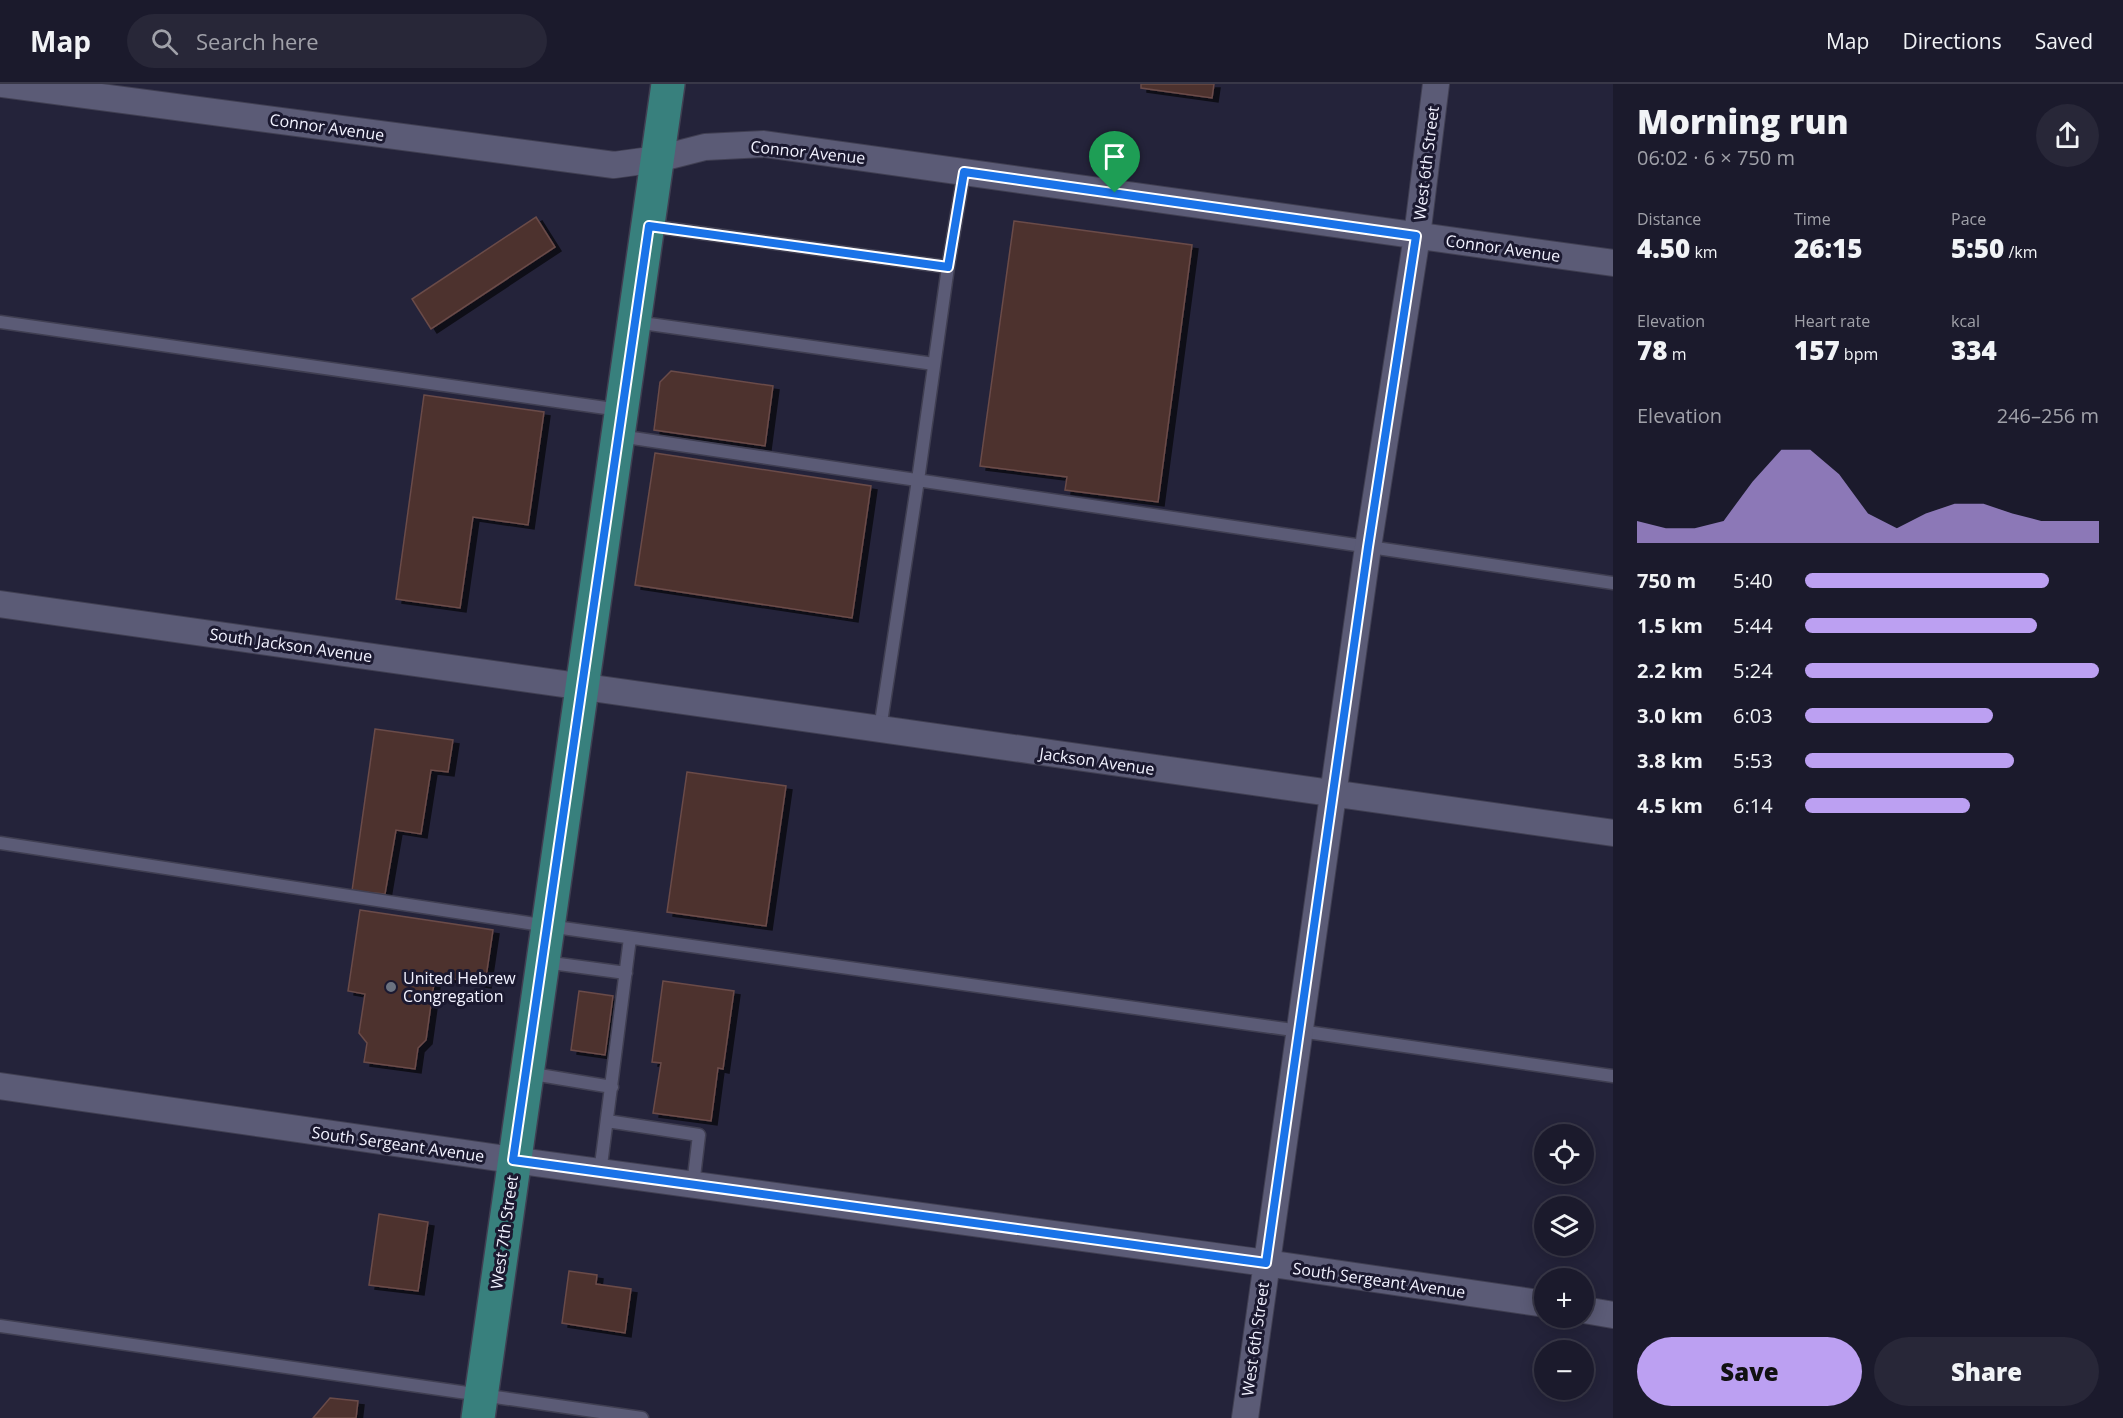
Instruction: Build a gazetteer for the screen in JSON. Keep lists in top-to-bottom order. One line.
{"streets":{"main road":["West 7th Street"],"street":["Connor Avenue","West 6th Street","South Jackson Avenue","Jackson Avenue","South Sergeant Avenue"]},"crossings":[["Connor Avenue","West 6th Street"],["Connor Avenue","West 7th Street"],["West 6th Street","Jackson Avenue"],["West 6th Street","South Sergeant Avenue"],["South Jackson Avenue","Jackson Avenue"],["South Jackson Avenue","West 7th Street"],["Jackson Avenue","West 7th Street"],["South Sergeant Avenue","West 7th Street"]],"places":["United Hebrew Congregation"],"page":{"header":"Map","search":"Search here","nav":["Map","Directions","Saved"],"heading":["Morning run","06:02 · 6 × 750 m"],"stats":[["Distance","4.50 km"],["Time","26:15"],["Pace","5:50 /km"],["Elevation","78 m"],["Heart rate","157 bpm"],["kcal","334"]],"chart":["Elevation","246–256 m"],"list":[{"name":"750 m","note":"5:40"},{"name":"1.5 km","note":"5:44"},{"name":"2.2 km","note":"5:24"},{"name":"3.0 km","note":"6:03"},{"name":"3.8 km","note":"5:53"},{"name":"4.5 km","note":"6:14"}],"map_buttons":["+","−"],"buttons":["Save","Share"]}}
